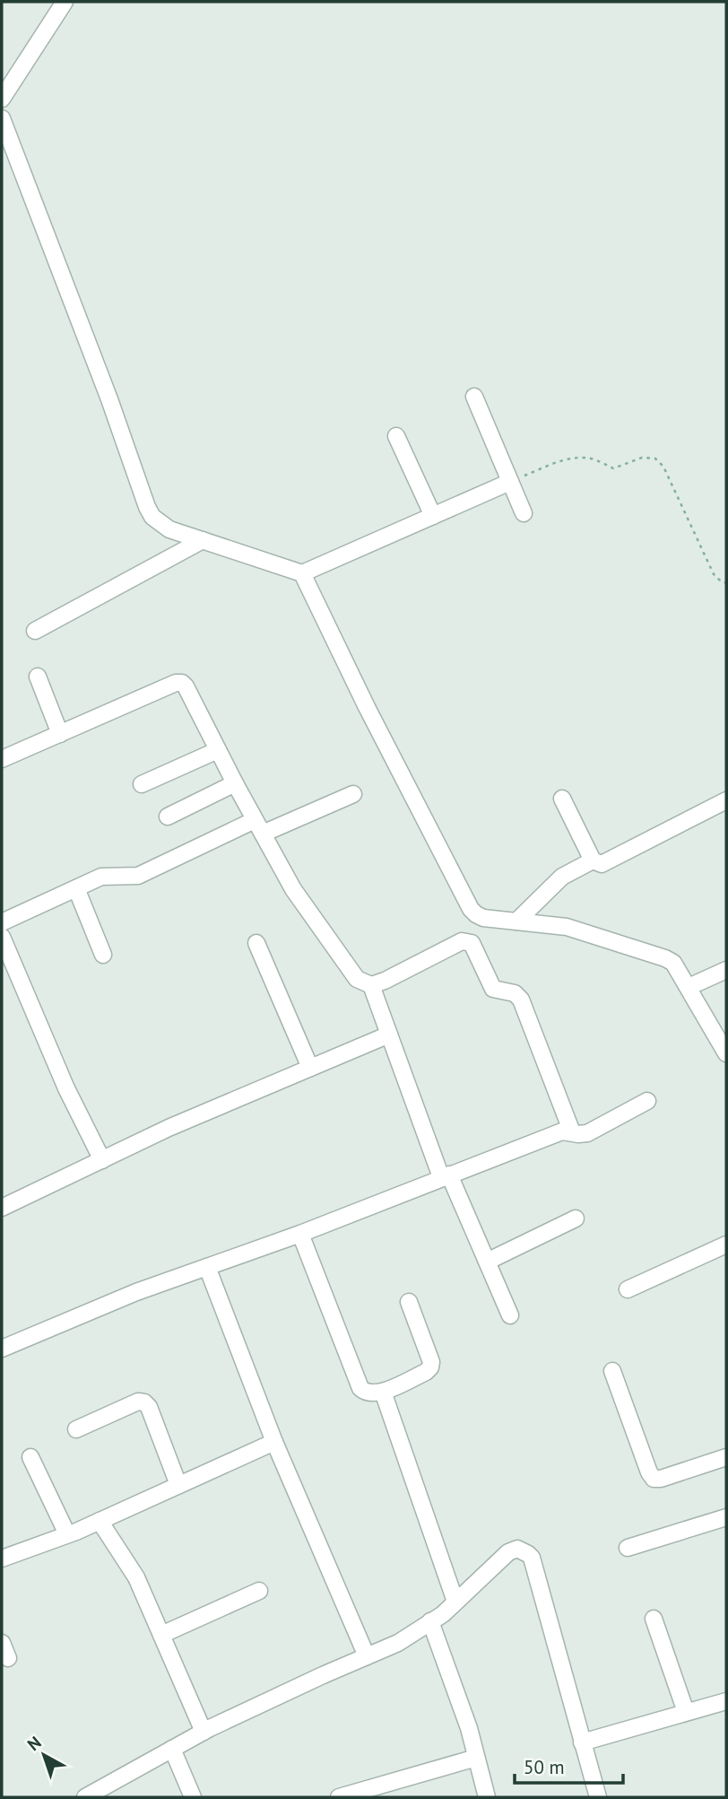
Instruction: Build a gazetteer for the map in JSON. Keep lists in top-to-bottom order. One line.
{"scale_bar":"50 m","north":"top left"}
